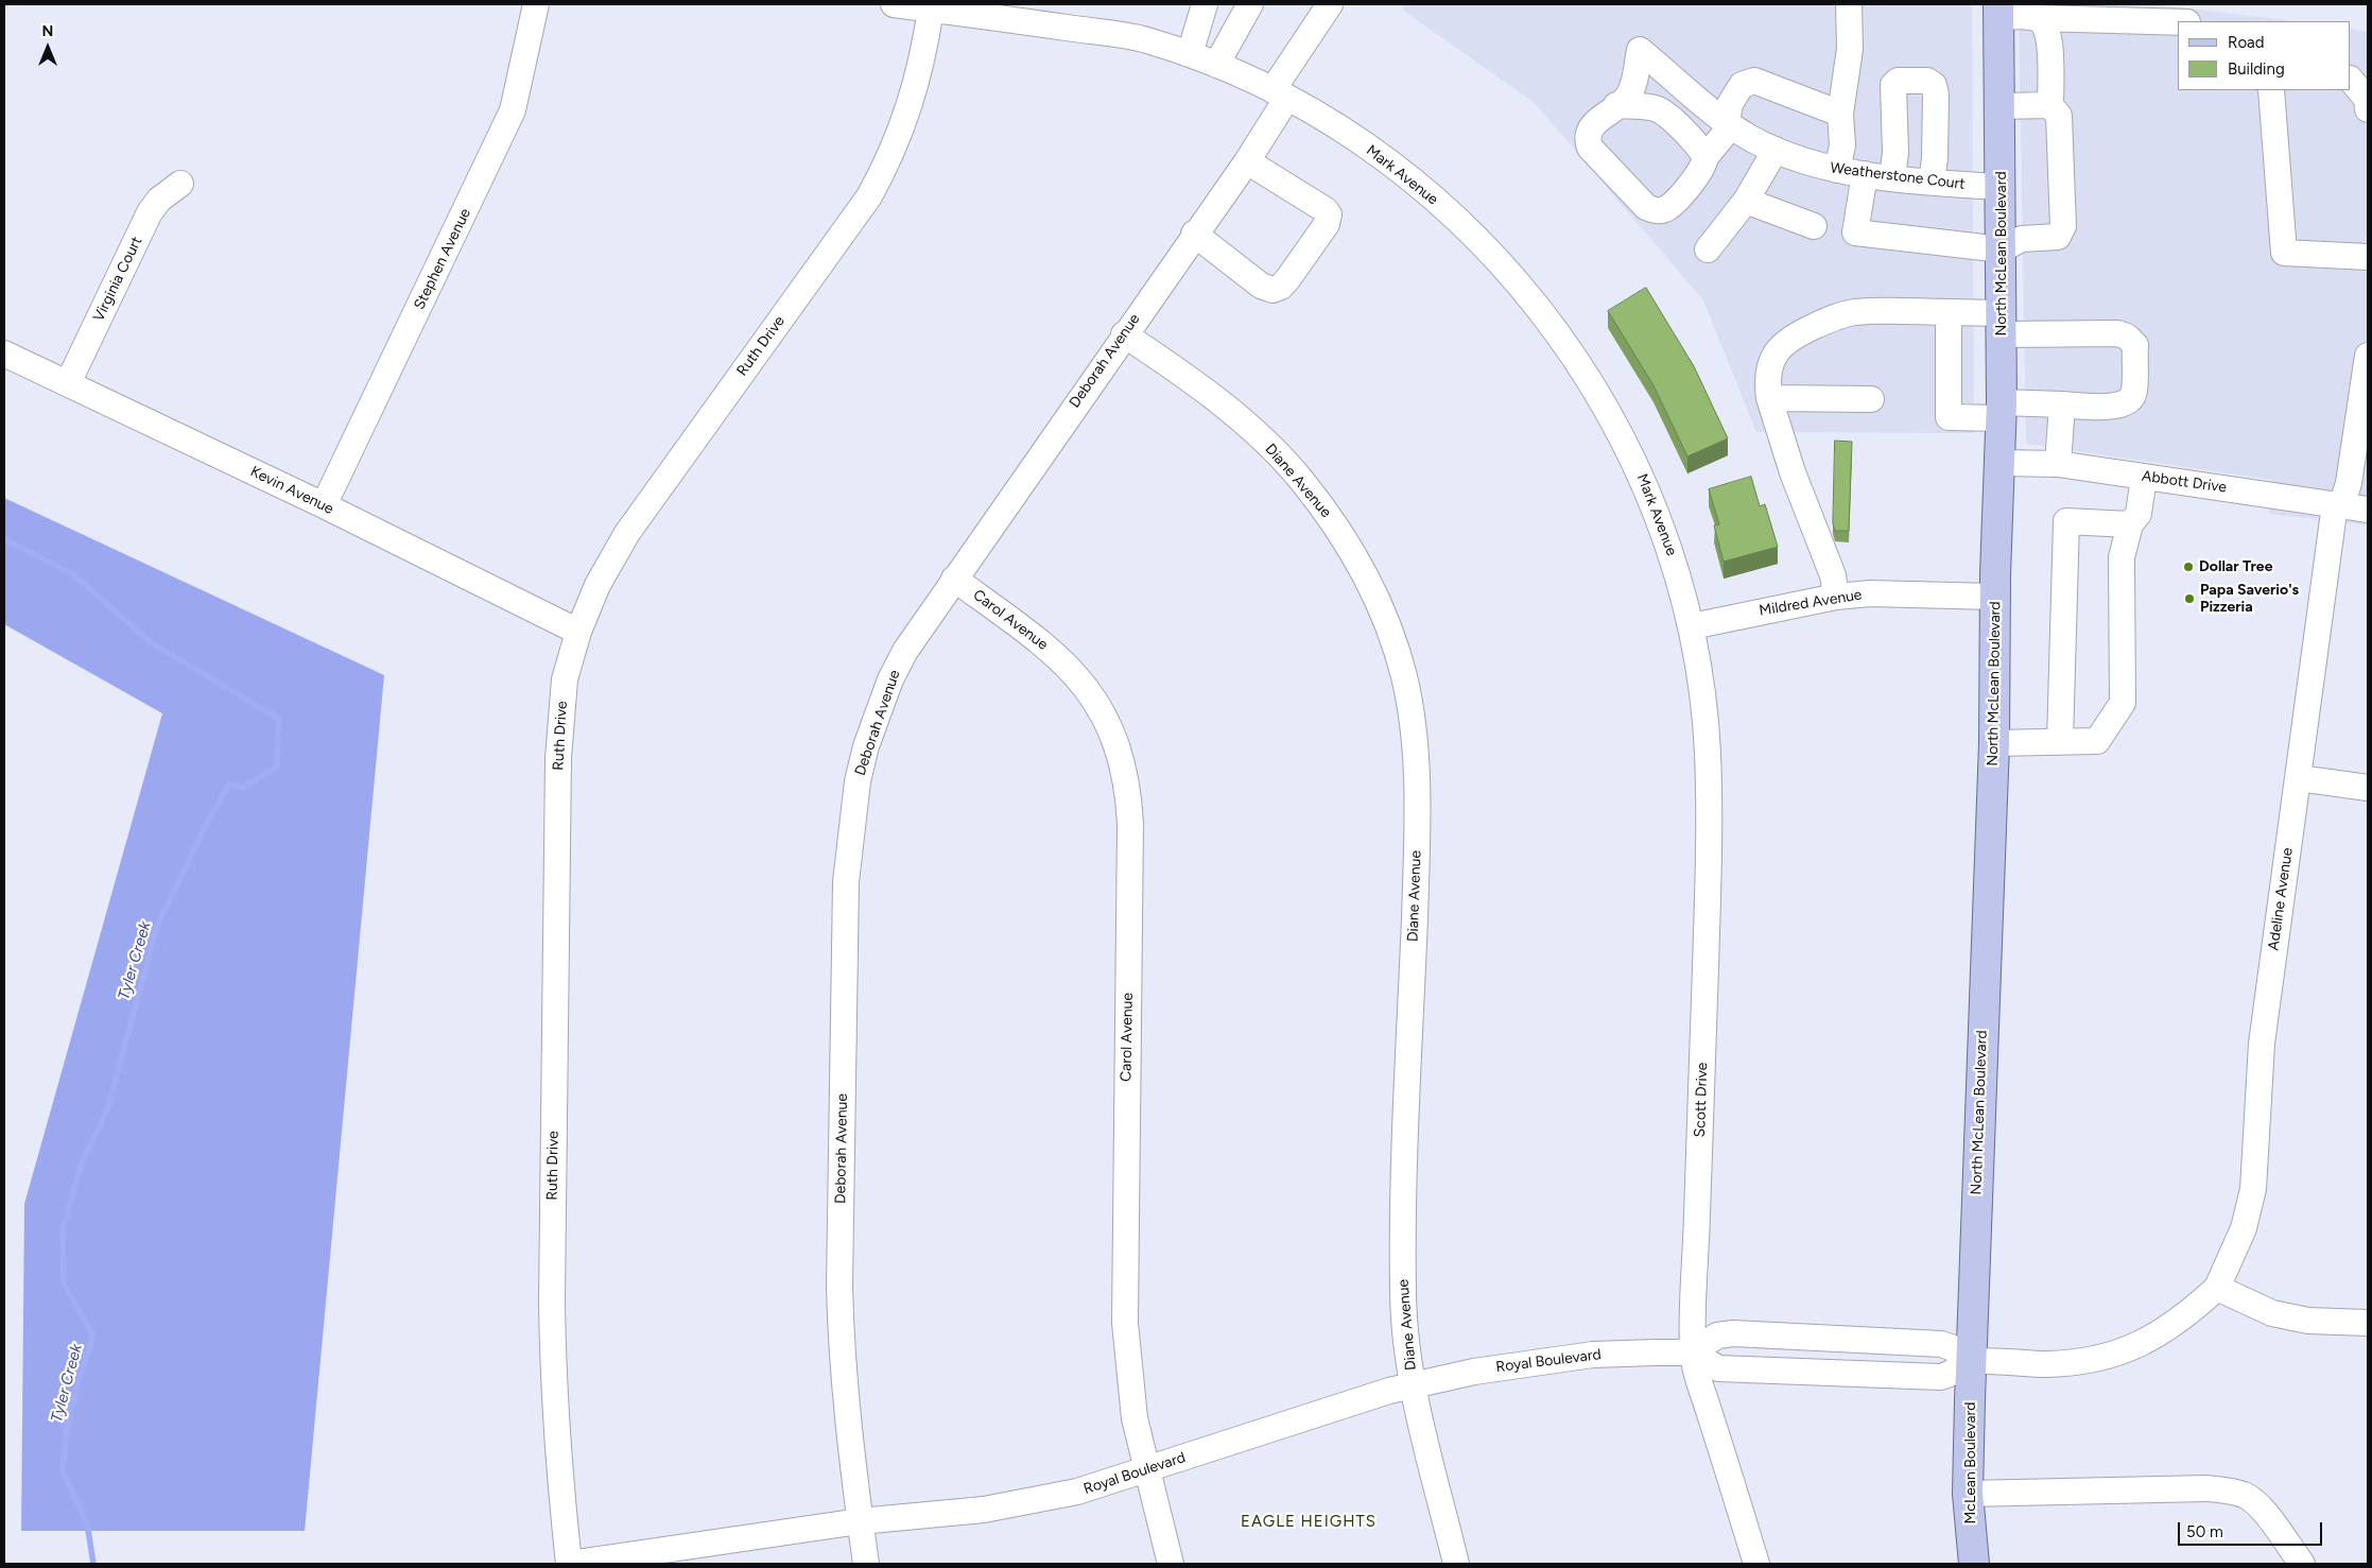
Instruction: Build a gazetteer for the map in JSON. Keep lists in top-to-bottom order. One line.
{"streets":{"main road":["North McLean Boulevard","McLean Boulevard"],"street":["Mark Avenue","Weatherstone Court","Stephen Avenue","Virginia Court","Ruth Drive","Deborah Avenue","Diane Avenue","Abbott Drive","Kevin Avenue","Mildred Avenue","Carol Avenue","Adeline Avenue","Scott Drive","Royal Boulevard"]},"crossings":[["Mark Avenue","Ruth Drive"],["Mark Avenue","Deborah Avenue"],["Mark Avenue","Mildred Avenue"],["Mark Avenue","Scott Drive"],["Weatherstone Court","North McLean Boulevard"],["North McLean Boulevard","Abbott Drive"],["North McLean Boulevard","Mildred Avenue"],["North McLean Boulevard","McLean Boulevard"],["Stephen Avenue","Kevin Avenue"],["Virginia Court","Kevin Avenue"],["Ruth Drive","Kevin Avenue"],["Ruth Drive","Royal Boulevard"],["Deborah Avenue","Diane Avenue"],["Deborah Avenue","Carol Avenue"],["Deborah Avenue","Royal Boulevard"],["Diane Avenue","Royal Boulevard"],["Abbott Drive","Adeline Avenue"],["Mildred Avenue","Scott Drive"],["Carol Avenue","Royal Boulevard"],["Scott Drive","Royal Boulevard"]],"districts":["EAGLE HEIGHTS"],"water":["Tyler Creek"],"places":["Dollar Tree","Papa Saverio's Pizzeria"],"legend":["Road","Building"],"scale_bar":"50 m","north":"top"}
